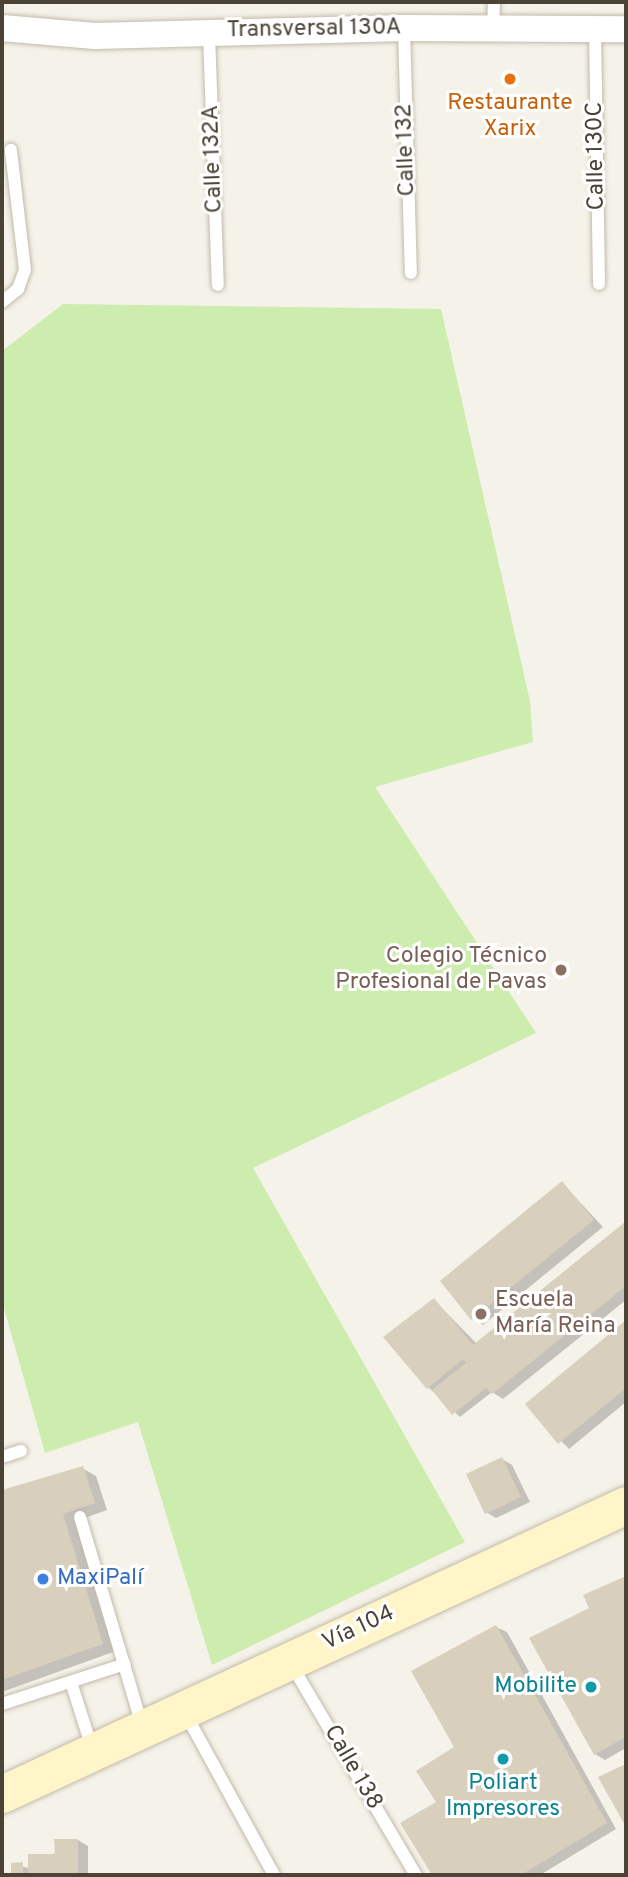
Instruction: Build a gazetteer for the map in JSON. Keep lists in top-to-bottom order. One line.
{"streets":{"main road":["Vía 104"],"street":["Transversal 130A"],"lane":["Calle 132","Calle 130C","Calle 132A","Calle 138"]},"crossings":[["Transversal 130A","Calle 132"],["Transversal 130A","Calle 130C"],["Transversal 130A","Calle 132A"],["Vía 104","Calle 138"]],"places":["Restaurante Xarix","Colegio Técnico Profesional de Pavas","Escuela María Reina","MaxiPalí","Mobilite","Poliart Impresores"]}
